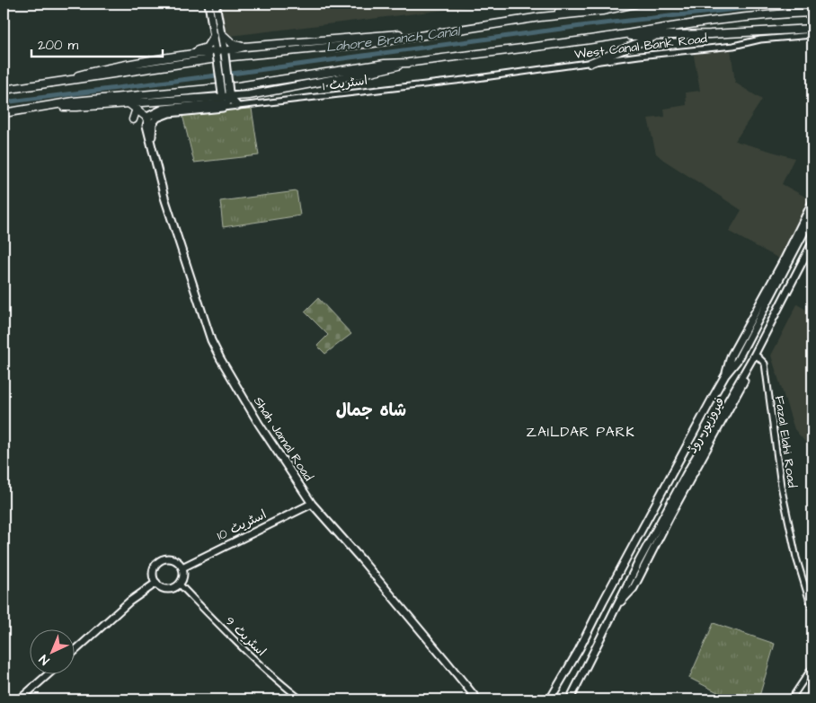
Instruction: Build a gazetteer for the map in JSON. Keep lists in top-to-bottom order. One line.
{"streets":{"main road":["فیروزپور روڈ","Shah Jamal Road","اسٹریٹ 10"],"street":["West Canal Bank Road","اسٹریٹ 1","Fazal Elahi Road","اسٹریٹ 9"]},"crossings":[["West Canal Bank Road","اسٹریٹ 1"],["فیروزپور روڈ","Fazal Elahi Road"],["Shah Jamal Road","اسٹریٹ 10"],["اسٹریٹ 10","اسٹریٹ 9"]],"districts":["شاہ جمال","ZAILDAR PARK"],"water":["Lahore Branch Canal"],"scale_bar":"200 m","north":"bottom left"}
